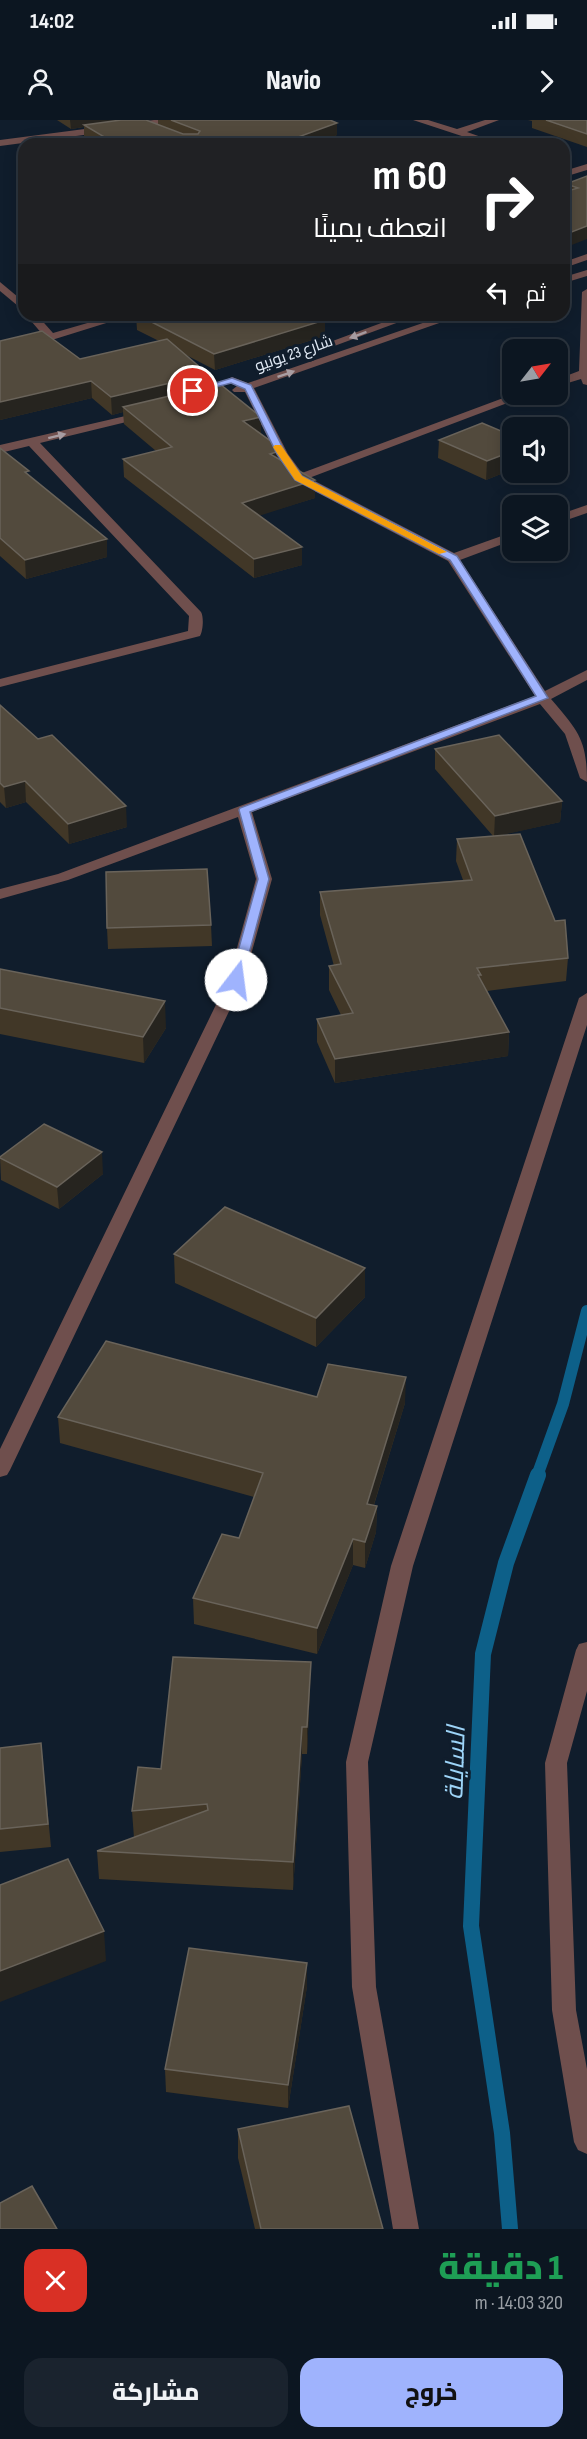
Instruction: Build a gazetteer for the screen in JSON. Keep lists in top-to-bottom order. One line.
{"streets":{"street":["شارع 23 يونيو"]},"water":["السايلة"],"north":"top right","page":{"status":"14:02","header":"Navio","turn":["60 m","انعطف يمينًا"],"then":"ثم","heading":["1 دقيقة","320 m · 14:03"],"buttons":["خروج","مشاركة"]}}
